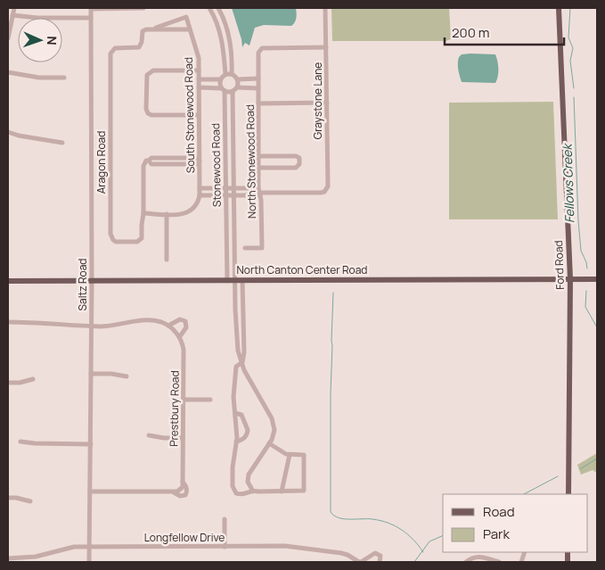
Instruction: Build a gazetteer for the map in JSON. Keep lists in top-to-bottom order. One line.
{"streets":{"main road":["Ford Road","North Canton Center Road"],"street":["Graystone Lane","South Stonewood Road","North Stonewood Road","Aragon Road","Stonewood Road","Saltz Road","Prestbury Road","Longfellow Drive"]},"crossings":[["Graystone Lane","North Stonewood Road"],["Stonewood Road","North Canton Center Road"],["Ford Road","North Canton Center Road"],["North Canton Center Road","Saltz Road"],["Saltz Road","Longfellow Drive"]],"water":["Fellows Creek"],"legend":["Road","Park"],"scale_bar":"200 m","north":"right"}
